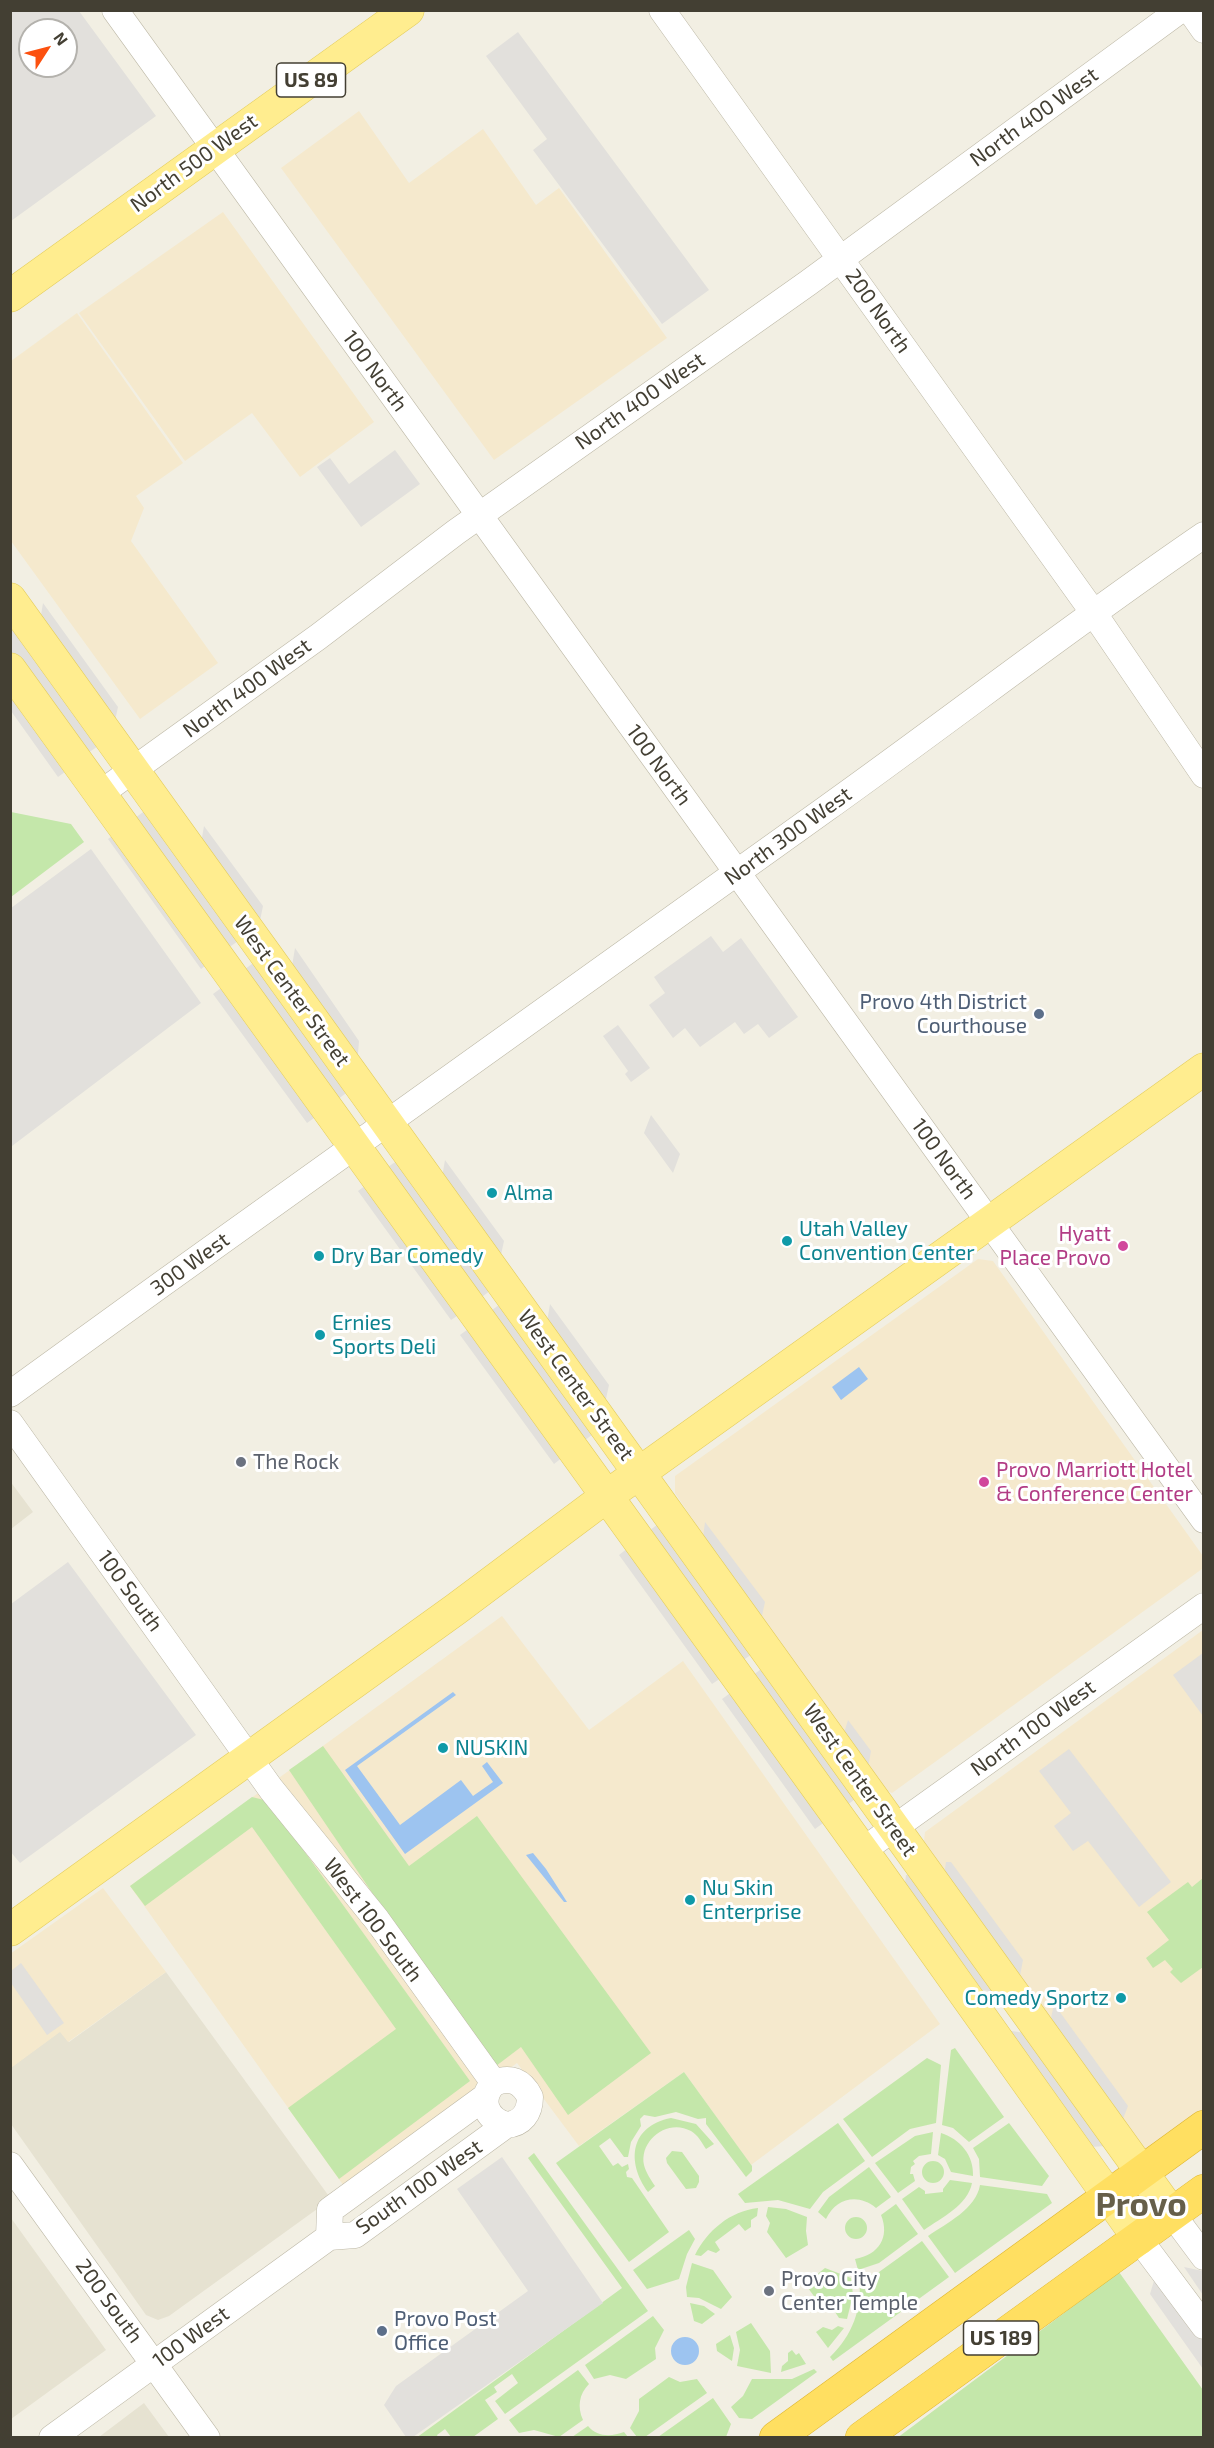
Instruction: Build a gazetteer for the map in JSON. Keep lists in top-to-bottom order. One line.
{"streets":{"highway":["US 189"],"main road":["US 89","North 500 West","West Center Street"],"street":["North 400 West","200 North","100 North","North 300 West","300 West","100 South","North 100 West","West 100 South","South 100 West","200 South","100 West"]},"crossings":[["North 400 West","200 North"],["North 400 West","100 North"],["North 400 West","West Center Street"],["North 500 West","100 North"],["200 North","North 300 West"],["100 North","North 300 West"],["North 300 West","West Center Street"],["North 300 West","300 West"],["West Center Street","300 West"],["West Center Street","North 100 West"],["West Center Street","US 189"],["100 South","West 100 South"],["West 100 South","South 100 West"],["South 100 West","100 West"],["200 South","100 West"]],"districts":["Provo"],"places":["Provo 4th District Courthouse","Alma","Utah Valley Convention Center","Hyatt Place Provo","Dry Bar Comedy","Ernies Sports Deli","The Rock","Provo Marriott Hotel & Conference Center","NUSKIN","Nu Skin Enterprise","Comedy Sportz","Provo City Center Temple","Provo Post Office"],"north":"top right"}
